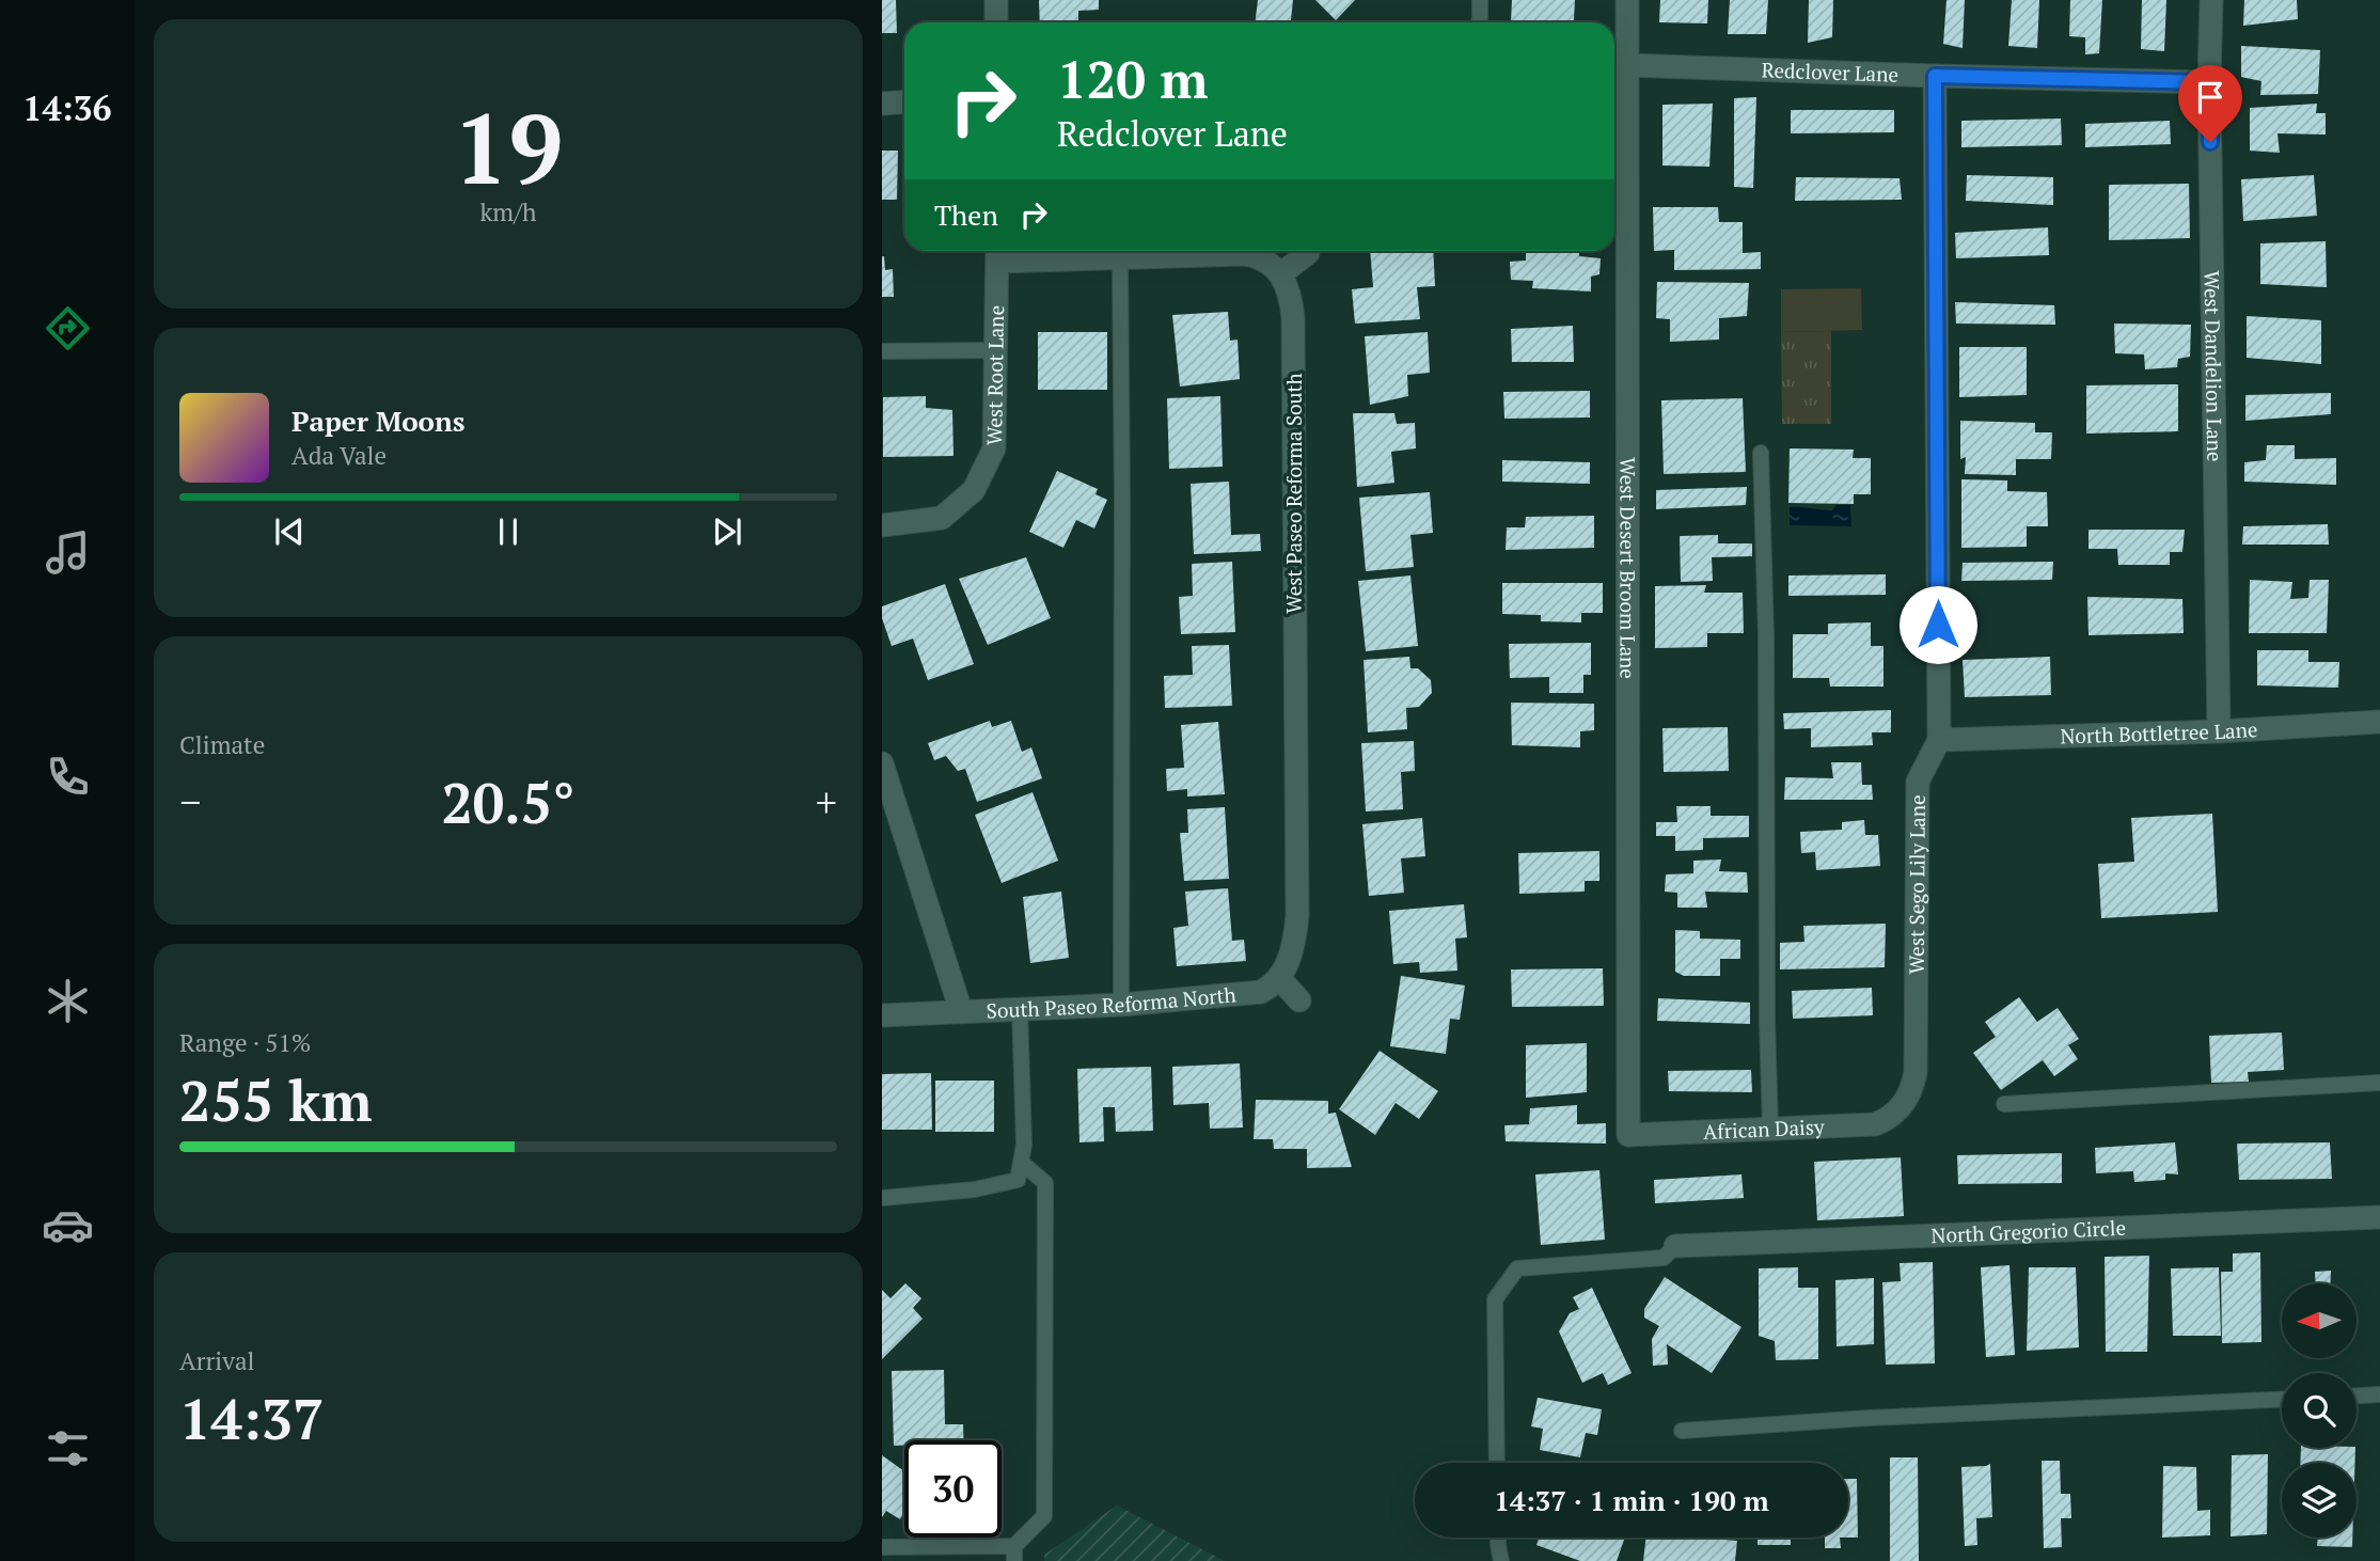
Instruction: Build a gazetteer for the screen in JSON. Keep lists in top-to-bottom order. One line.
{"streets":{"street":["Redclover Lane","West Dandelion Lane","West Root Lane","West Paseo Reforma South","West Desert Broom Lane","North Bottletree Lane","West Sego Lily Lane","South Paseo Reforma North","African Daisy","North Gregorio Circle"]},"crossings":[["Redclover Lane","West Dandelion Lane"],["Redclover Lane","West Desert Broom Lane"],["Redclover Lane","West Sego Lily Lane"],["West Dandelion Lane","North Bottletree Lane"],["West Paseo Reforma South","South Paseo Reforma North"],["West Desert Broom Lane","African Daisy"],["North Bottletree Lane","West Sego Lily Lane"],["West Sego Lily Lane","African Daisy"]],"north":"left","page":{"tabs":"14:36","tile":[["19","km/h"],"Climate",["Range · 51%","255 km"],["Arrival","14:37"]],"turn":["120 m","Redclover Lane"],"then":"Then","song":["Paper Moons","Ada Vale"],"heat":["−","20.5°","+"],"limit":"30","trip":"14:37 · 1 min · 190 m"}}
